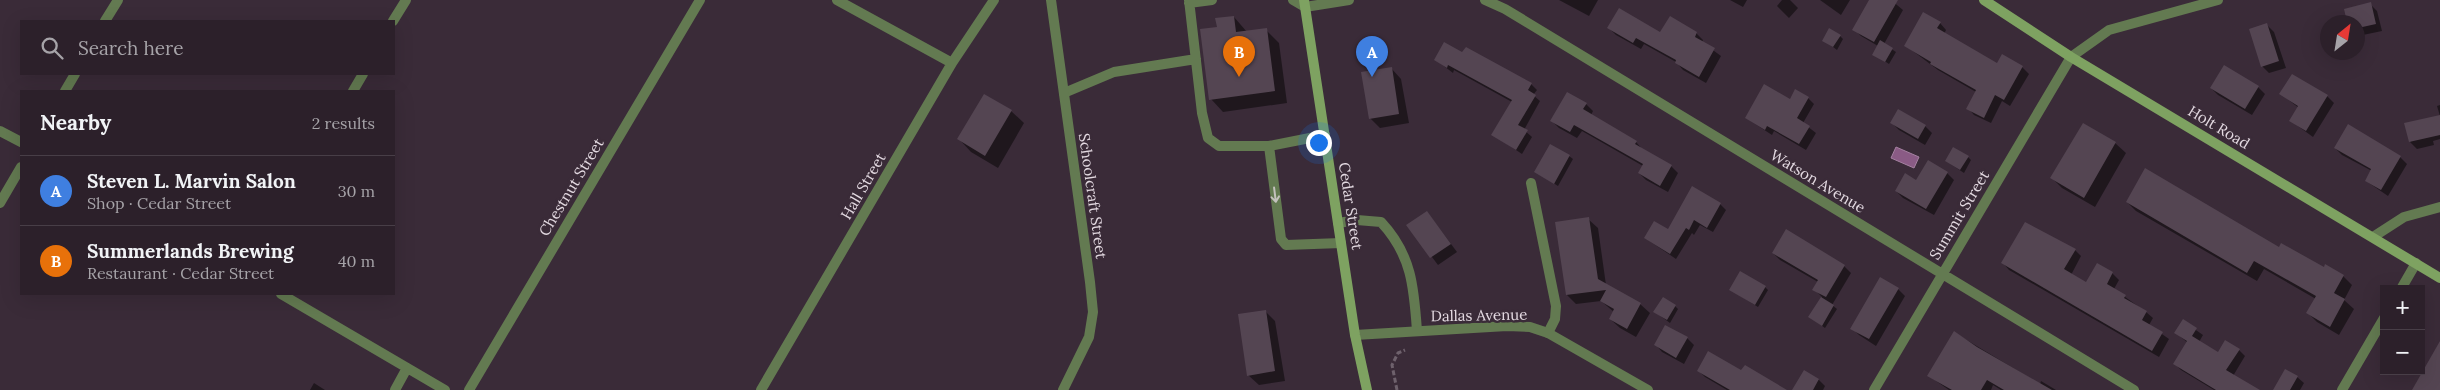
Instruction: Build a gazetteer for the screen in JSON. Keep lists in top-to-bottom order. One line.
{"streets":{"main road":["Holt Road","Cedar Street"],"street":["Watson Avenue","Hall Street","Chestnut Street","Schoolcraft Street","Summit Street","Dallas Avenue"]},"crossings":[["Holt Road","Summit Street"],["Watson Avenue","Summit Street"],["Cedar Street","Dallas Avenue"]],"north":"top right","page":{"search":"Search here","pins":["A","B"],"heading":["Nearby","2 results"],"list":[{"mark":"A","name":"Steven L. Marvin Salon","note":"Shop · Cedar Street","value":"30 m"},{"mark":"B","name":"Summerlands Brewing","note":"Restaurant · Cedar Street","value":"40 m"}],"map_buttons":["+","−"]}}
